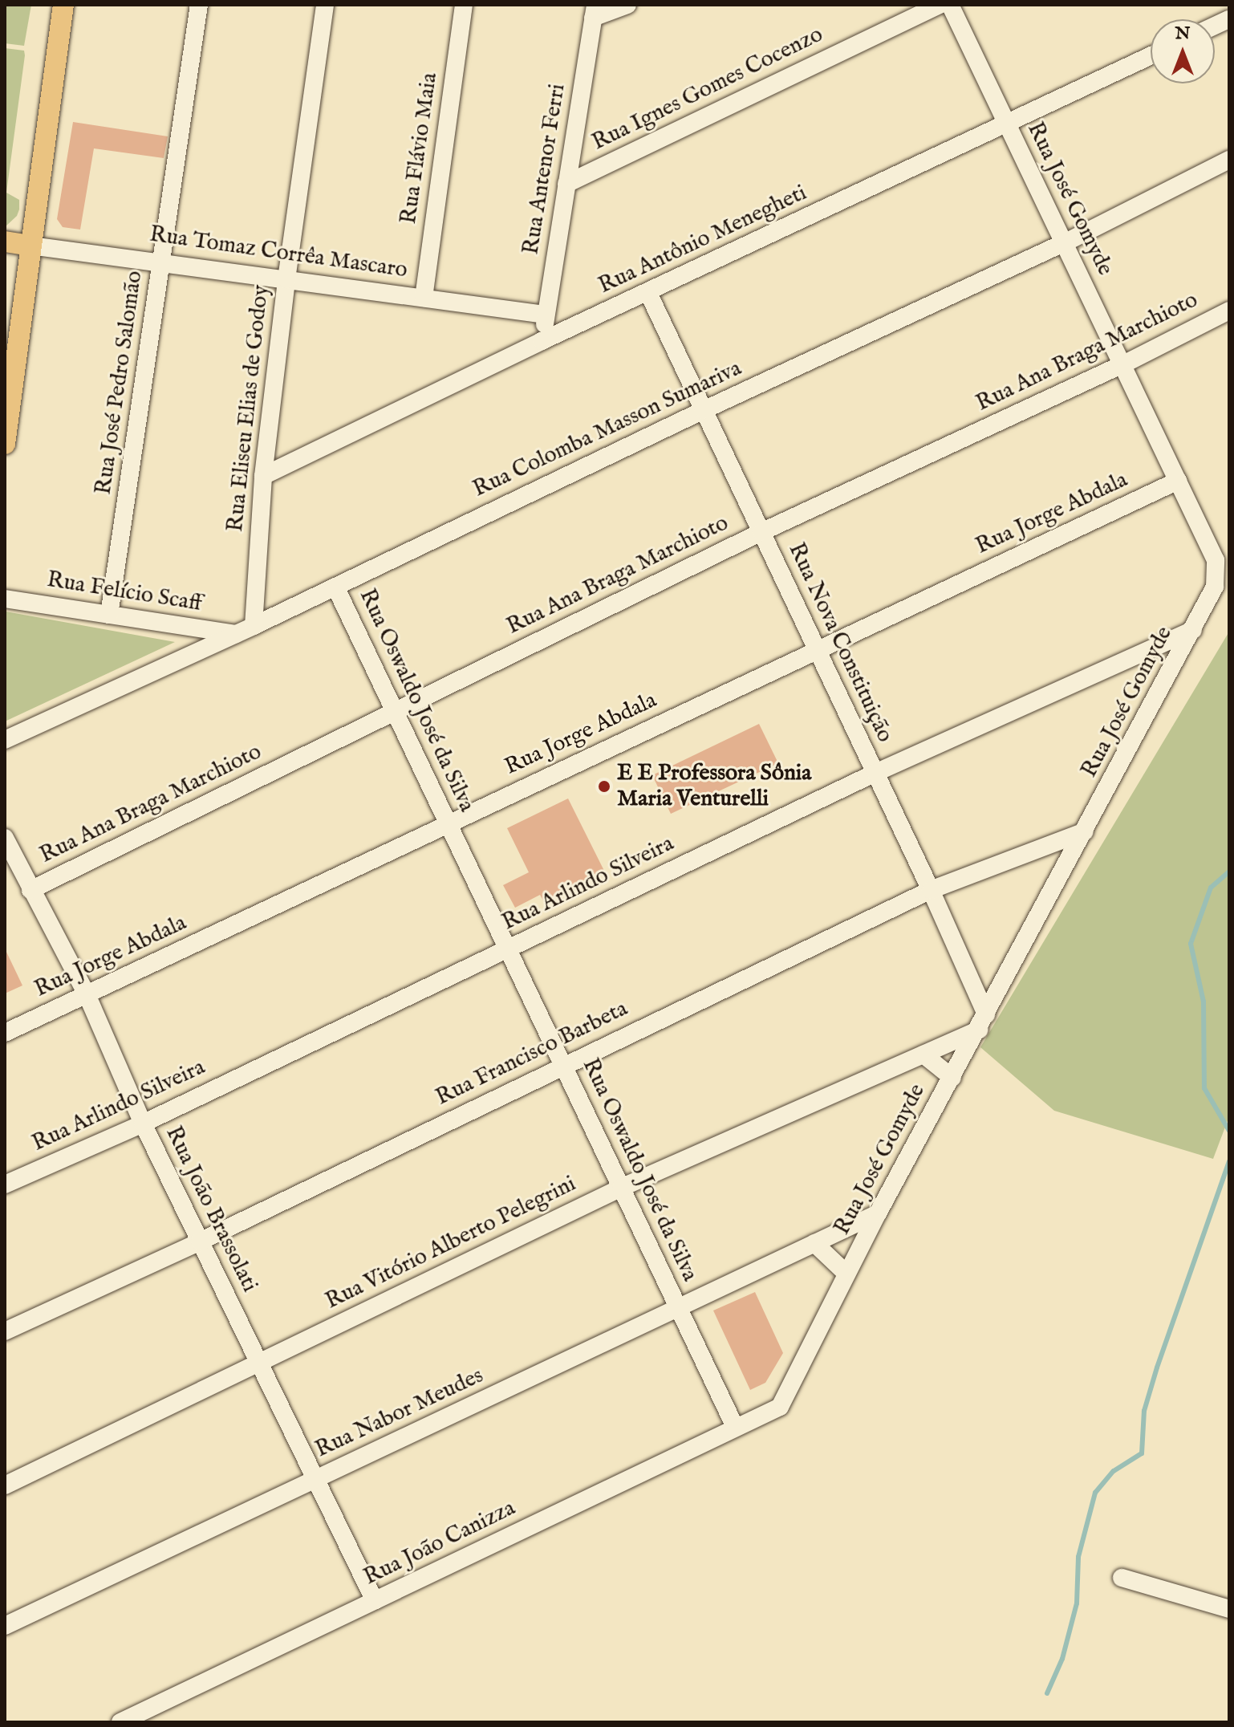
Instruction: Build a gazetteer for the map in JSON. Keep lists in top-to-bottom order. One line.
{"streets":{"main road":["Rua Tomaz Corrêa Mascaro"],"street":["Rua Ignes Gomes Cocenzo","Rua Flávio Maia","Rua Antenor Ferri","Rua José Gomyde","Rua Antônio Menegheti","Rua Ana Braga Marchioto","Rua José Pedro Salomão","Rua Eliseu Elias de Godoy","Rua Colomba Masson Sumariva","Rua Jorge Abdala","Rua Felício Scaff","Rua Nova Constituição","Rua Oswaldo José da Silva","Rua Arlindo Silveira","Rua Francisco Barbeta","Rua João Brassolati","Rua Vitório Alberto Pelegrini","Rua Nabor Meudes","Rua João Canizza"]},"crossings":[["Rua Ignes Gomes Cocenzo","Rua Antenor Ferri"],["Rua Flávio Maia","Rua Tomaz Corrêa Mascaro"],["Rua Antenor Ferri","Rua Antônio Menegheti"],["Rua Antenor Ferri","Rua Tomaz Corrêa Mascaro"],["Rua José Gomyde","Rua Antônio Menegheti"],["Rua José Gomyde","Rua Ana Braga Marchioto"],["Rua José Gomyde","Rua Colomba Masson Sumariva"],["Rua José Gomyde","Rua Jorge Abdala"],["Rua José Gomyde","Rua Nova Constituição"],["Rua José Gomyde","Rua Arlindo Silveira"],["Rua José Gomyde","Rua Francisco Barbeta"],["Rua José Gomyde","Rua Vitório Alberto Pelegrini"],["Rua José Gomyde","Rua Nabor Meudes"],["Rua José Gomyde","Rua João Canizza"],["Rua Antônio Menegheti","Rua Eliseu Elias de Godoy"],["Rua Antônio Menegheti","Rua Nova Constituição"],["Rua Tomaz Corrêa Mascaro","Rua José Pedro Salomão"],["Rua Tomaz Corrêa Mascaro","Rua Eliseu Elias de Godoy"],["Rua Ana Braga Marchioto","Rua Nova Constituição"],["Rua Ana Braga Marchioto","Rua Oswaldo José da Silva"],["Rua Ana Braga Marchioto","Rua João Brassolati"],["Rua José Pedro Salomão","Rua Felício Scaff"],["Rua Eliseu Elias de Godoy","Rua Colomba Masson Sumariva"],["Rua Eliseu Elias de Godoy","Rua Felício Scaff"],["Rua Colomba Masson Sumariva","Rua Felício Scaff"],["Rua Colomba Masson Sumariva","Rua Nova Constituição"],["Rua Colomba Masson Sumariva","Rua Oswaldo José da Silva"],["Rua Jorge Abdala","Rua Nova Constituição"],["Rua Jorge Abdala","Rua Oswaldo José da Silva"],["Rua Jorge Abdala","Rua João Brassolati"],["Rua Nova Constituição","Rua Arlindo Silveira"],["Rua Nova Constituição","Rua Francisco Barbeta"],["Rua Nova Constituição","Rua Vitório Alberto Pelegrini"],["Rua Oswaldo José da Silva","Rua Arlindo Silveira"],["Rua Oswaldo José da Silva","Rua Francisco Barbeta"],["Rua Oswaldo José da Silva","Rua Vitório Alberto Pelegrini"],["Rua Oswaldo José da Silva","Rua Nabor Meudes"],["Rua Oswaldo José da Silva","Rua João Canizza"],["Rua Arlindo Silveira","Rua João Brassolati"],["Rua Francisco Barbeta","Rua João Brassolati"],["Rua João Brassolati","Rua Vitório Alberto Pelegrini"],["Rua João Brassolati","Rua Nabor Meudes"],["Rua João Brassolati","Rua João Canizza"]],"places":["E E Professora Sônia Maria Venturelli"],"north":"top"}
